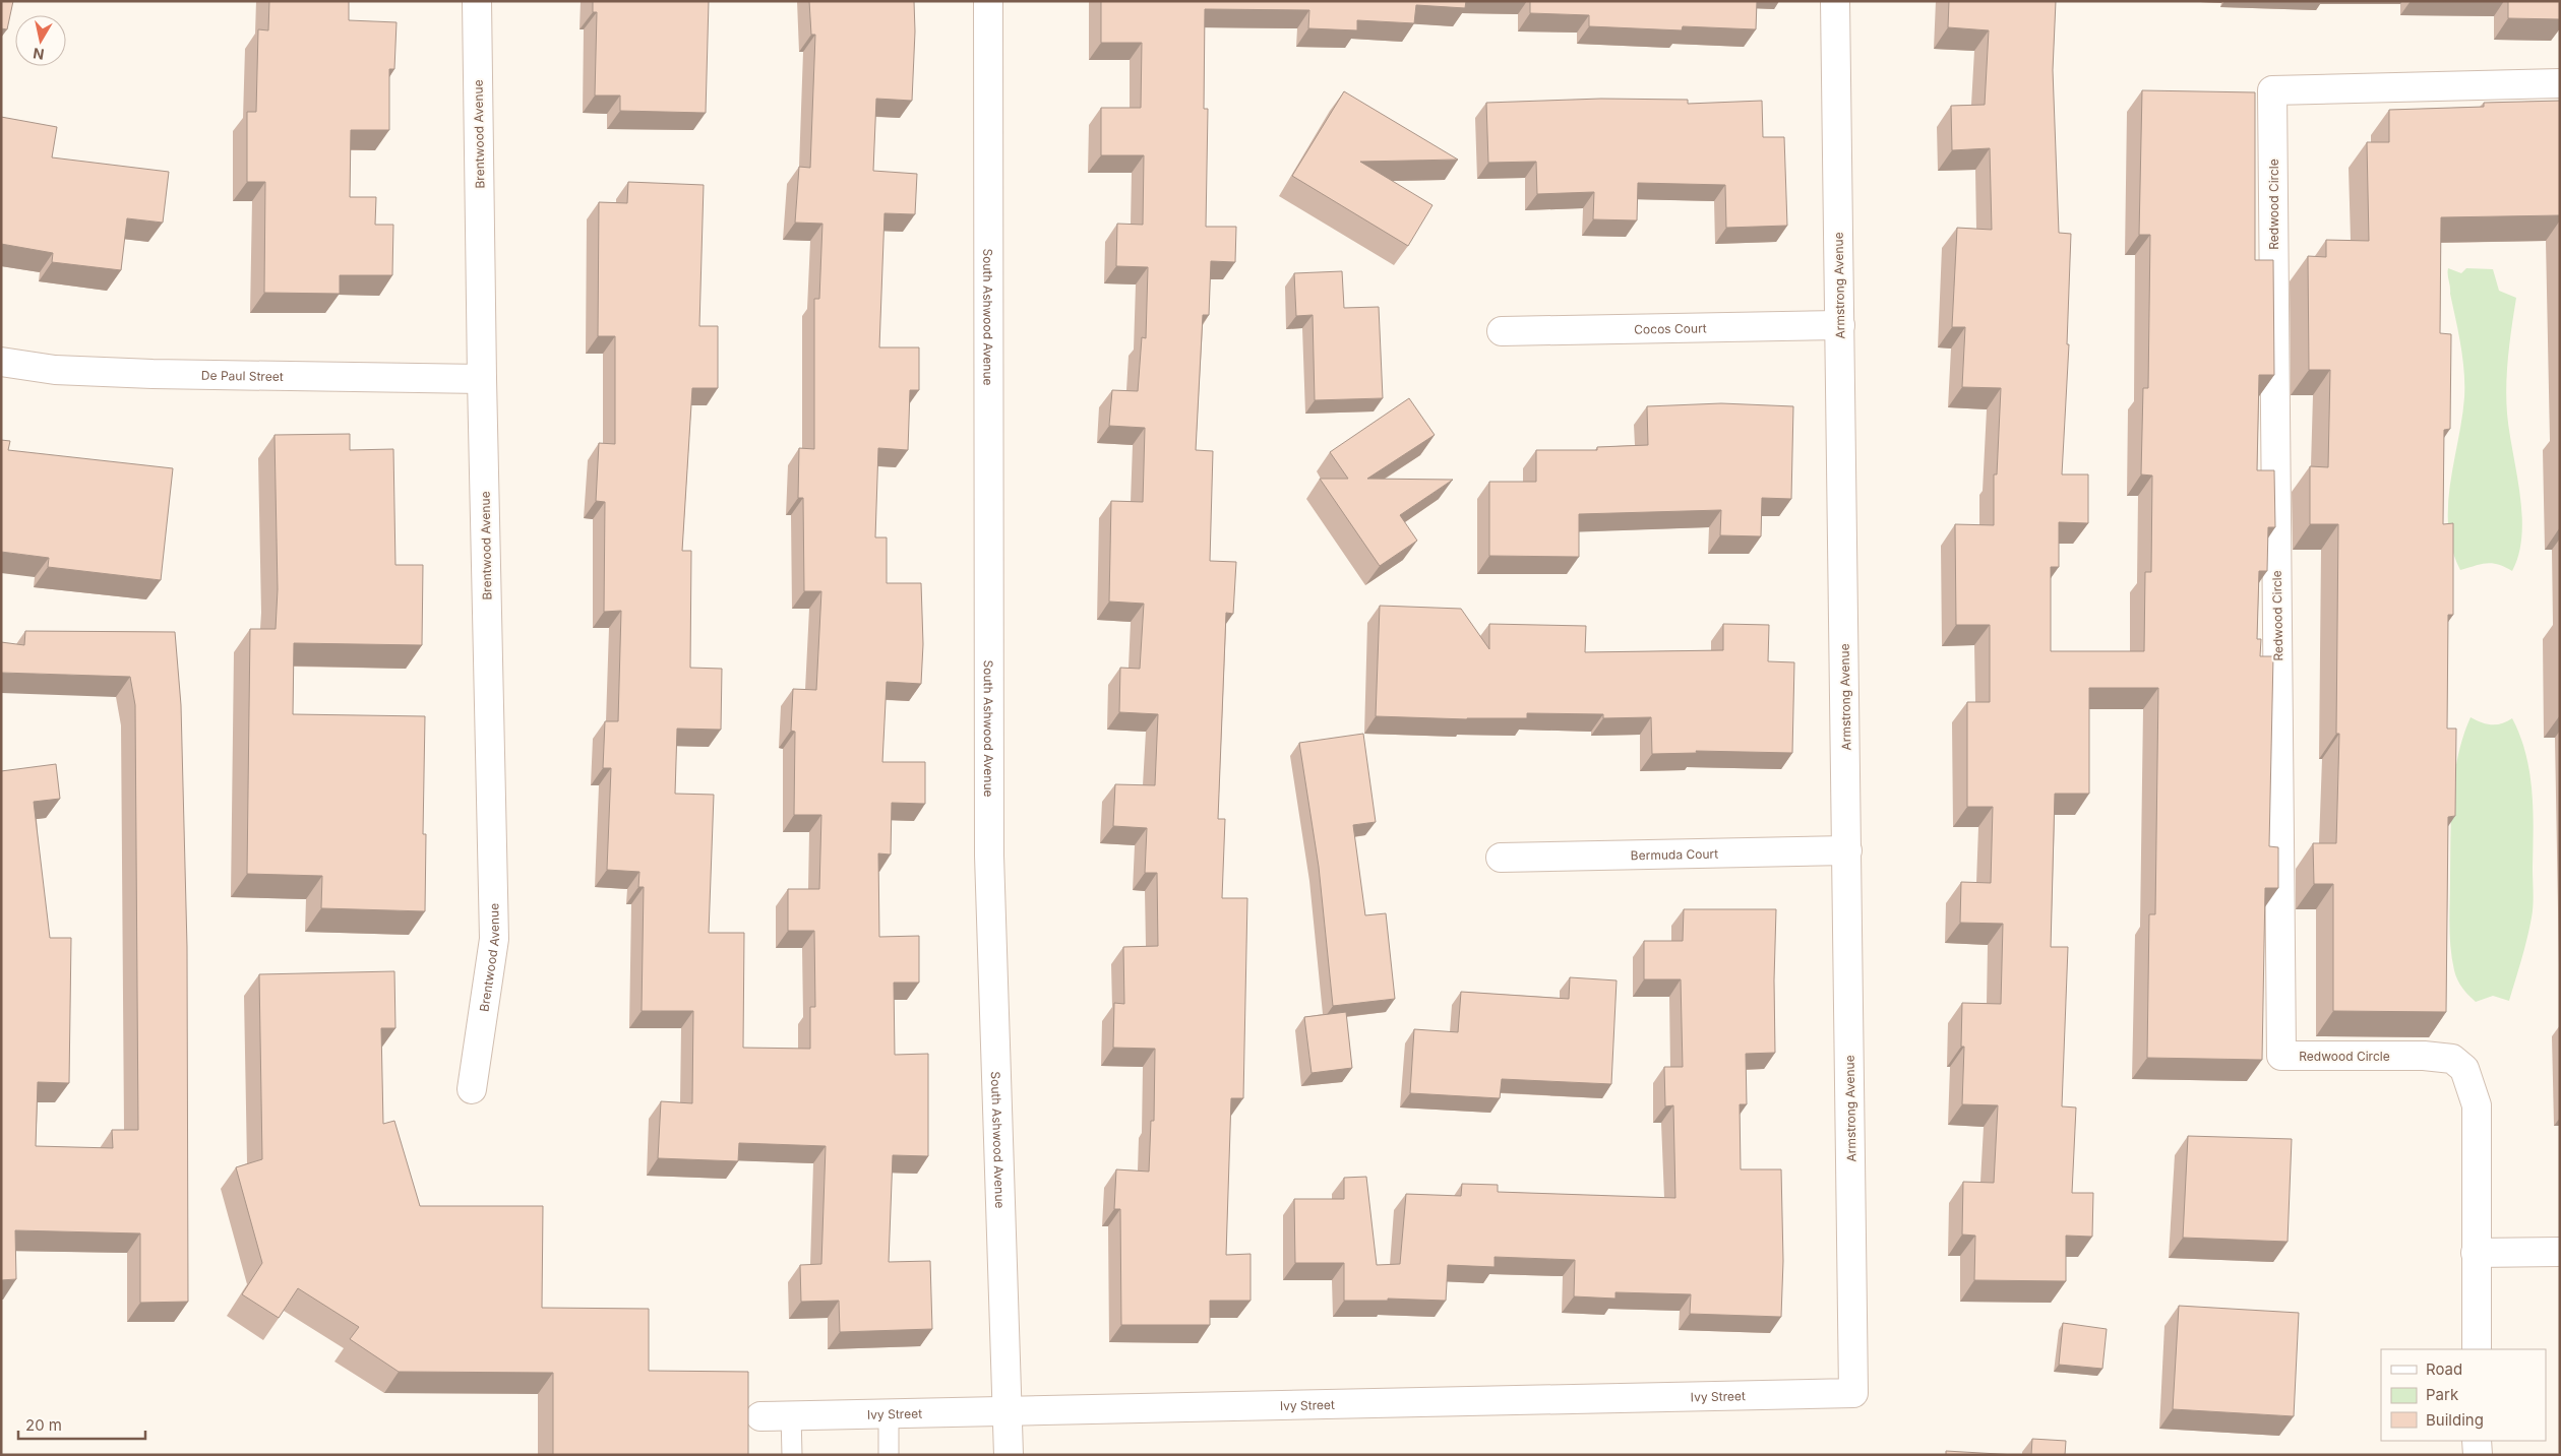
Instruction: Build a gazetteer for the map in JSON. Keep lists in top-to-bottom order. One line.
{"streets":{"street":["Brentwood Avenue","Redwood Circle","Armstrong Avenue","South Ashwood Avenue","Cocos Court","De Paul Street","Bermuda Court","Ivy Street"]},"crossings":[["Brentwood Avenue","De Paul Street"],["Armstrong Avenue","Cocos Court"],["Armstrong Avenue","Bermuda Court"],["Armstrong Avenue","Ivy Street"],["South Ashwood Avenue","Ivy Street"]],"legend":["Road","Park","Building"],"scale_bar":"20 m","north":"bottom"}
